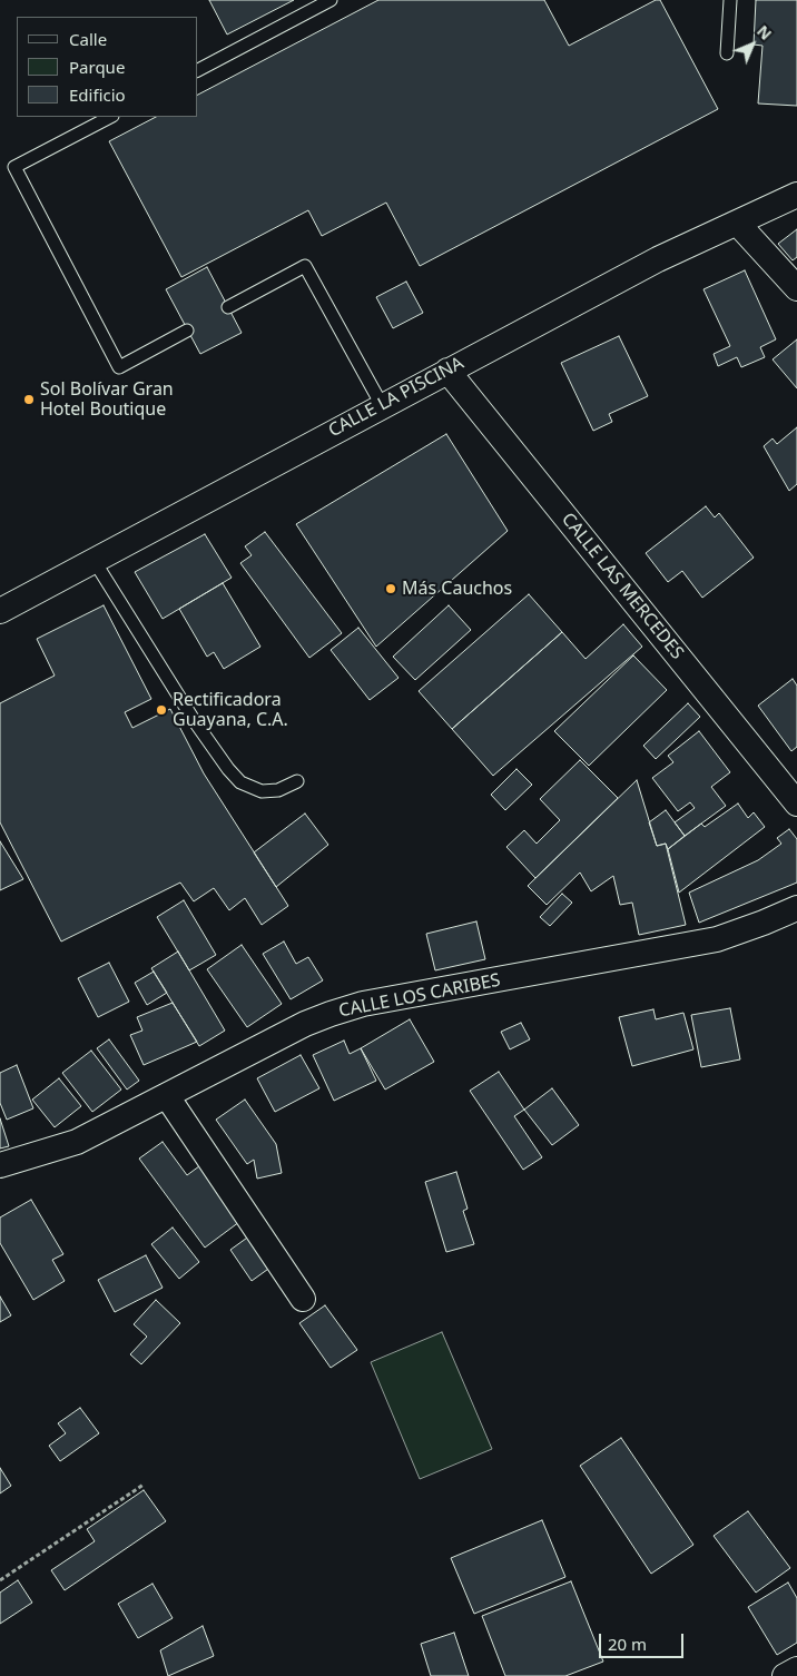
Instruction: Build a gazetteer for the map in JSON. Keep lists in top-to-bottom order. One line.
{"streets":{"street":["CALLE LA PISCINA","CALLE LAS MERCEDES","CALLE LOS CARIBES"]},"crossings":[["CALLE LA PISCINA","CALLE LAS MERCEDES"]],"places":["Sol Bolívar Gran Hotel Boutique","Más Cauchos","Rectificadora Guayana, C.A."],"legend":["Calle","Parque","Edificio"],"scale_bar":"20 m","north":"top right"}
